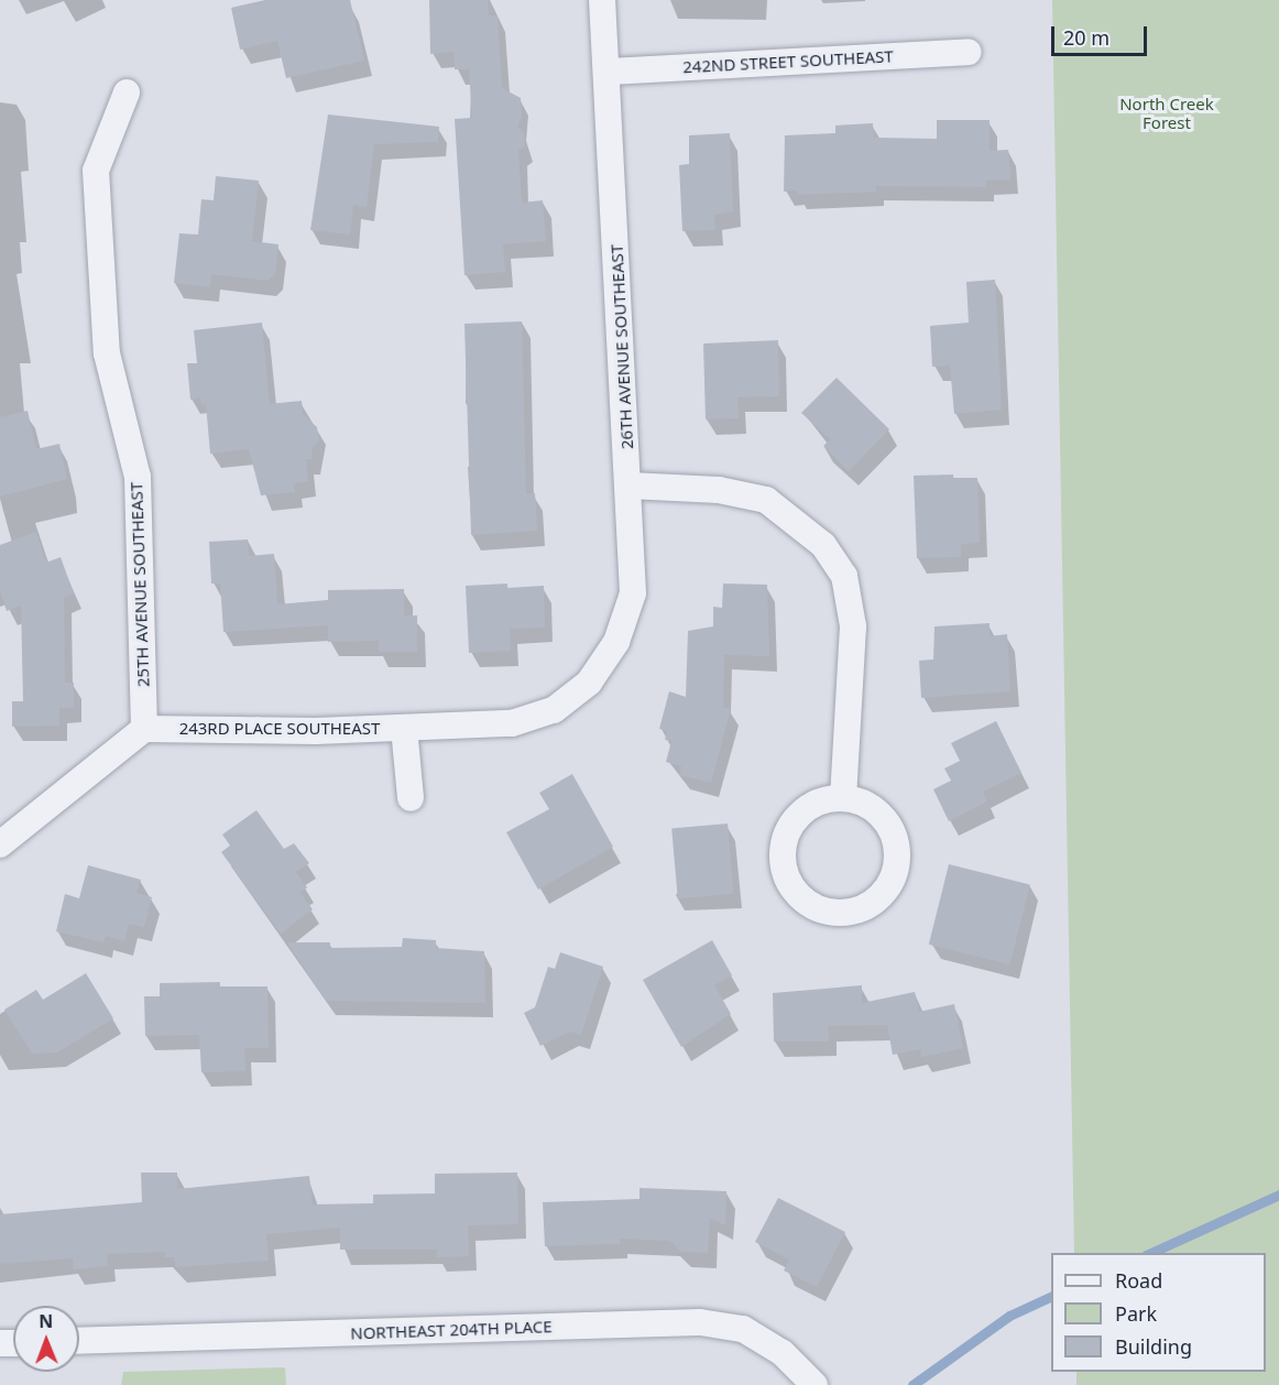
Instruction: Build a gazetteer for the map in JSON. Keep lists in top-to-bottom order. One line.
{"streets":{"street":["242ND STREET SOUTHEAST","26TH AVENUE SOUTHEAST","25TH AVENUE SOUTHEAST","243RD PLACE SOUTHEAST","NORTHEAST 204TH PLACE"]},"crossings":[["242ND STREET SOUTHEAST","26TH AVENUE SOUTHEAST"],["26TH AVENUE SOUTHEAST","243RD PLACE SOUTHEAST"],["25TH AVENUE SOUTHEAST","243RD PLACE SOUTHEAST"]],"parks":["North Creek Forest"],"legend":["Road","Park","Building"],"scale_bar":"20 m","north":"top"}
